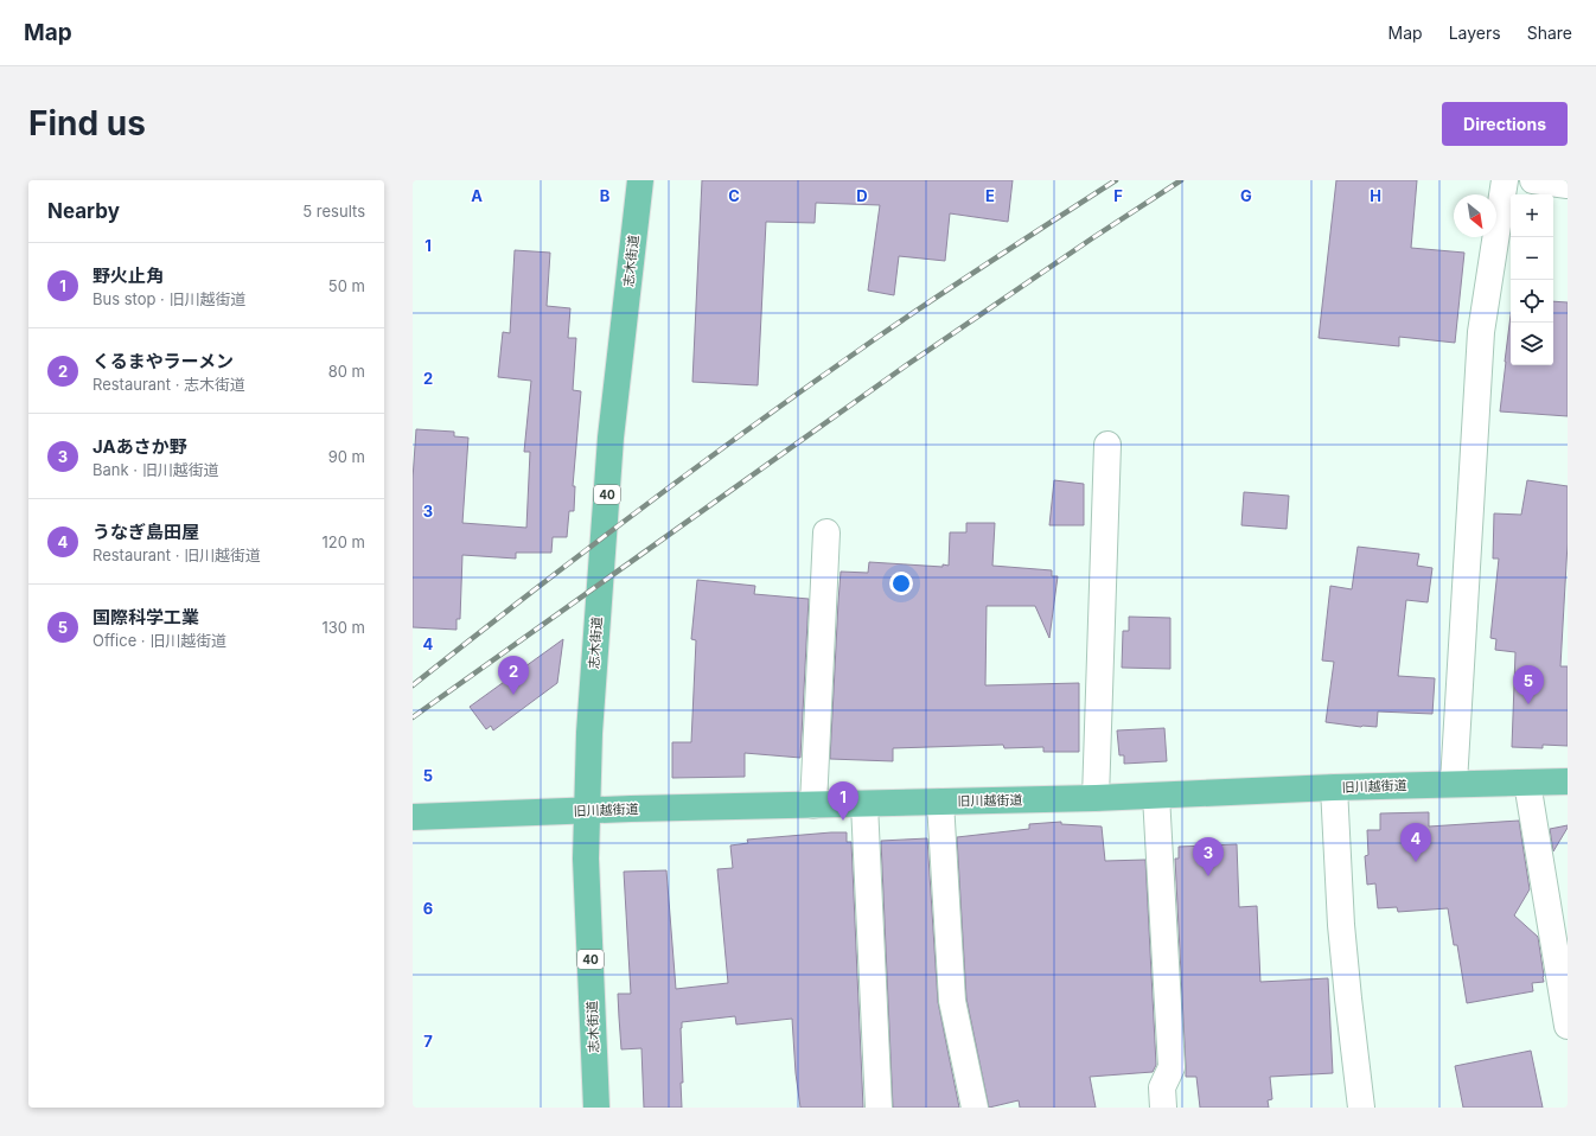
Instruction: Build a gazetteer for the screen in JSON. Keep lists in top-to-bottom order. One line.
{"streets":{"main road":["志木街道","40","旧川越街道"]},"crossings":[["志木街道","旧川越街道"]],"north":"bottom right","page":{"header":"Map","nav":["Map","Layers","Share"],"buttons":"Directions","title":"Find us","heading":["Nearby","5 results"],"map_buttons":["+","−"],"list":[{"mark":"1","name":"野火止角","note":"Bus stop · 旧川越街道","value":"50 m"},{"mark":"2","name":"くるまやラーメン","note":"Restaurant · 志木街道","value":"80 m"},{"mark":"3","name":"JAあさか野","note":"Bank · 旧川越街道","value":"90 m"},{"mark":"4","name":"うなぎ島田屋","note":"Restaurant · 旧川越街道","value":"120 m"},{"mark":"5","name":"国際科学工業","note":"Office · 旧川越街道","value":"130 m"}],"pins":["2","5","1","4","3"]},"grid":{"columns":["A","B","C","D","E","F","G","H"],"rows":["1","2","3","4","5","6","7"]}}
